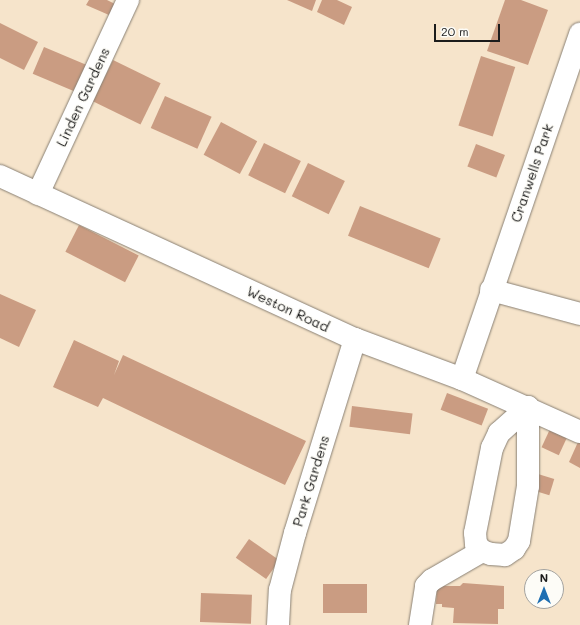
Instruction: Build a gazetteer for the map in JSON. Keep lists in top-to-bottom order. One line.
{"streets":{"street":["Linden Gardens","Cranwells Park","Weston Road","Park Gardens"]},"crossings":[["Linden Gardens","Weston Road"],["Cranwells Park","Weston Road"],["Weston Road","Park Gardens"]],"scale_bar":"20 m","north":"top"}
